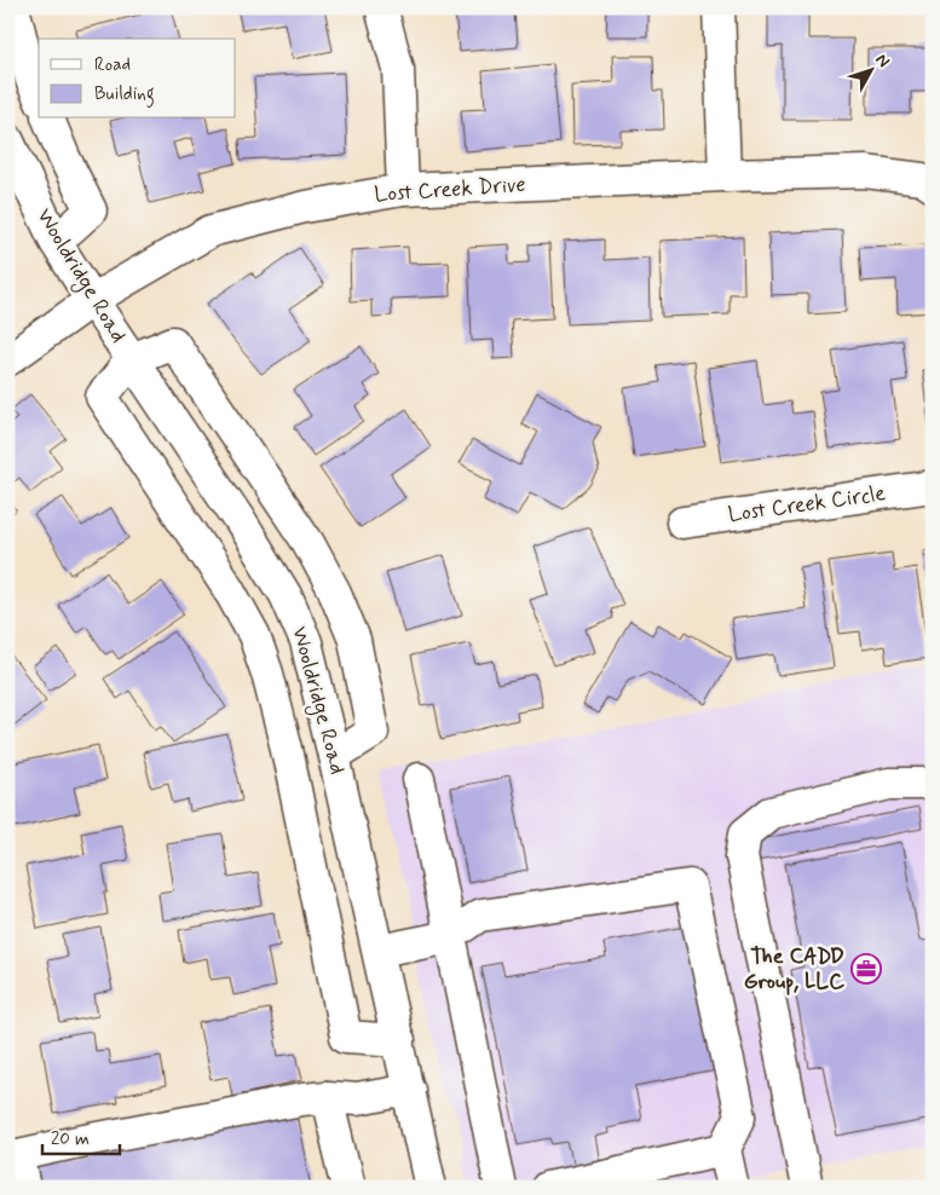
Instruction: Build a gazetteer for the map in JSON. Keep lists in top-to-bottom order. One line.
{"streets":{"street":["Lost Creek Drive","Wooldridge Road","Lost Creek Circle"]},"crossings":[["Lost Creek Drive","Wooldridge Road"]],"places":{"office":["The CADD Group, LLC"]},"legend":["Road","Building"],"scale_bar":"20 m","north":"top right"}
